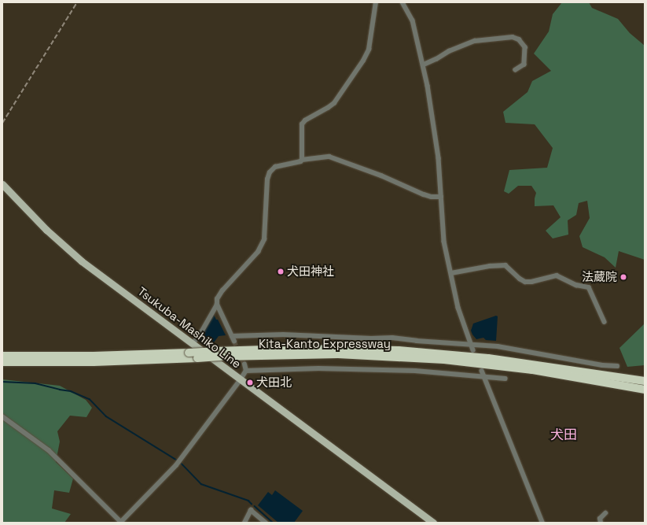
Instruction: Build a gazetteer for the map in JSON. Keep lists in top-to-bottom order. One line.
{"streets":{"highway":["Kita-Kanto Expressway"],"main road":["Tsukuba-Mashiko Line"]},"districts":["犬田"],"places":["犬田神社","法蔵院","犬田北"]}
